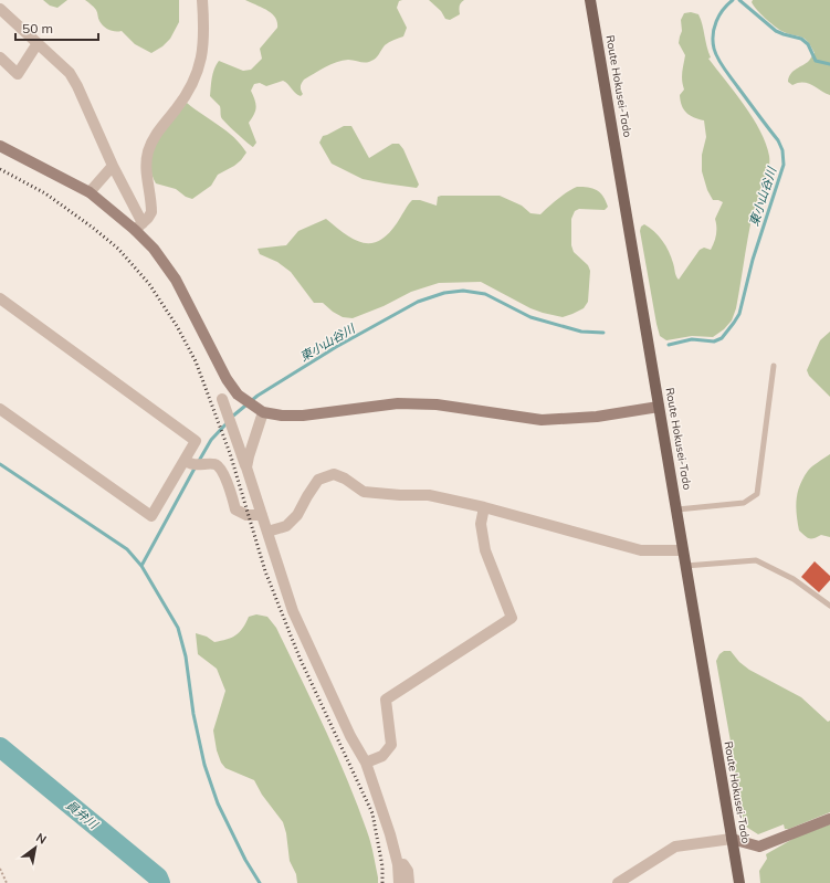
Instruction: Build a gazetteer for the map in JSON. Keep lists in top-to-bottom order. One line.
{"streets":{"main road":["Route Hokusei-Tado"]},"water":["東小山谷川","員弁川"],"scale_bar":"50 m","north":"top right"}
